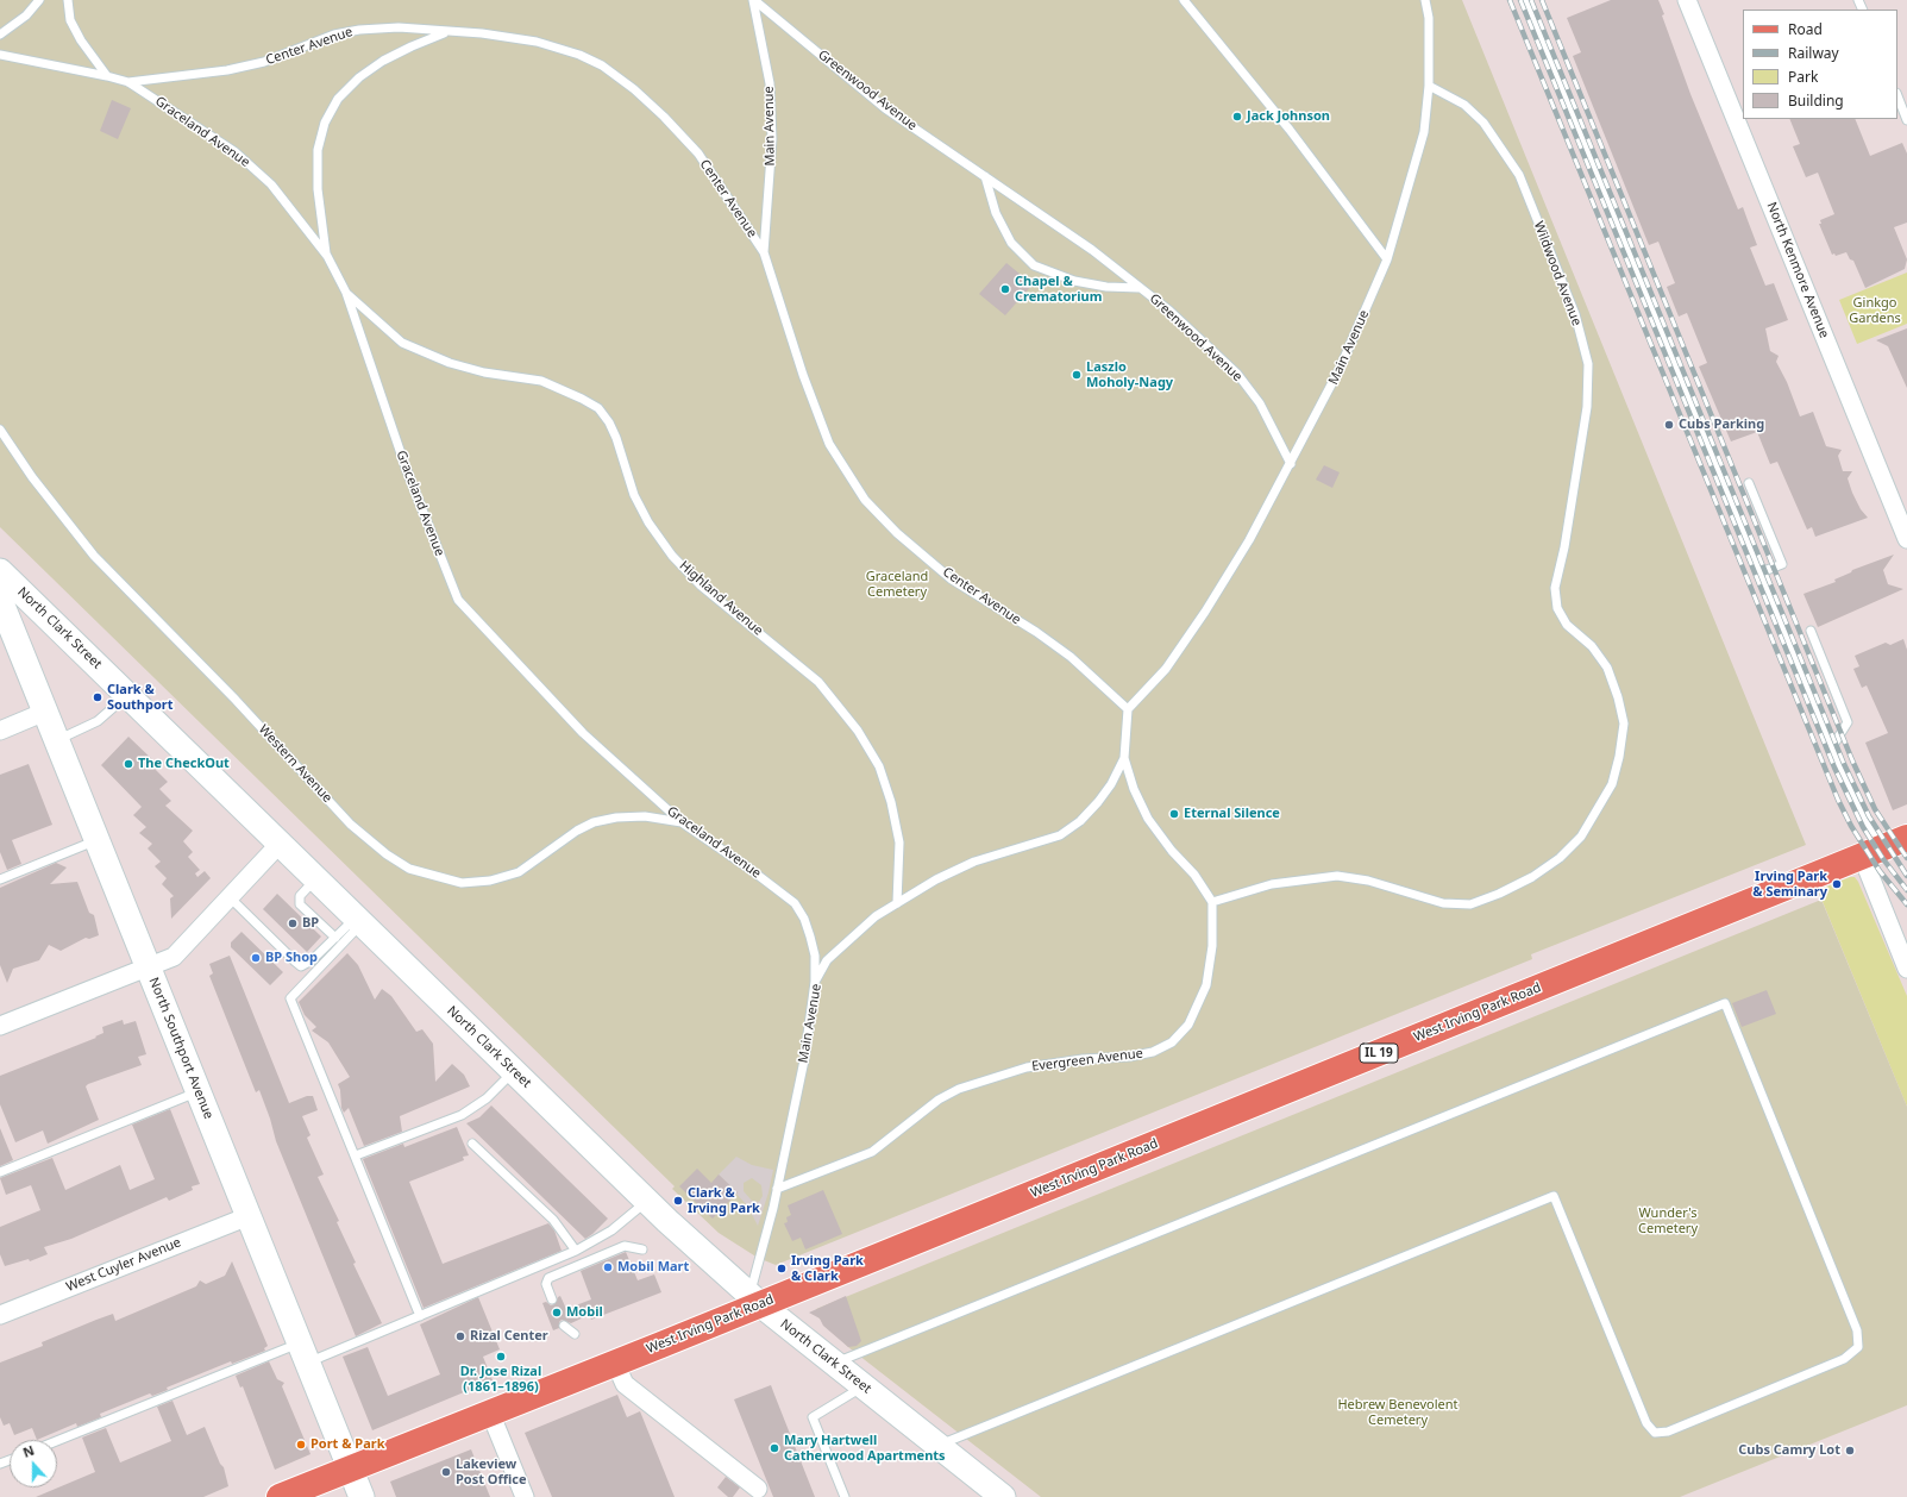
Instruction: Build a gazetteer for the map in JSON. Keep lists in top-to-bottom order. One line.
{"streets":{"main road":["North Clark Street","West Irving Park Road","North Southport Avenue","IL 19"],"street":["North Kenmore Avenue","West Cuyler Avenue"],"lane":["Center Avenue","Greenwood Avenue","Main Avenue","Graceland Avenue","Wildwood Avenue","Highland Avenue","Western Avenue","Evergreen Avenue"]},"crossings":[["Center Avenue","Main Avenue"],["Center Avenue","Graceland Avenue"],["Greenwood Avenue","Main Avenue"],["Main Avenue","Graceland Avenue"],["Main Avenue","Highland Avenue"],["Main Avenue","North Clark Street"],["Main Avenue","West Irving Park Road"],["Main Avenue","Evergreen Avenue"],["Graceland Avenue","Highland Avenue"],["Graceland Avenue","Western Avenue"],["Wildwood Avenue","Evergreen Avenue"],["North Clark Street","West Irving Park Road"],["West Irving Park Road","North Southport Avenue"],["North Southport Avenue","West Cuyler Avenue"]],"parks":["Ginkgo Gardens","Graceland Cemetery","Wunder's Cemetery","Hebrew Benevolent Cemetery"],"places":["Jack Johnson","Chapel & Crematorium","Laszlo Moholy-Nagy","Cubs Parking","Clark & Southport","The CheckOut","Eternal Silence","Irving Park & Seminary","BP","BP Shop","Clark & Irving Park","Mobil Mart","Irving Park & Clark","Mobil","Rizal Center","Dr. Jose Rizal (1861–1896)","Port & Park","Mary Hartwell Catherwood Apartments","Cubs Camry Lot","Lakeview Post Office"],"legend":["Road","Railway","Park","Building"],"north":"top"}
